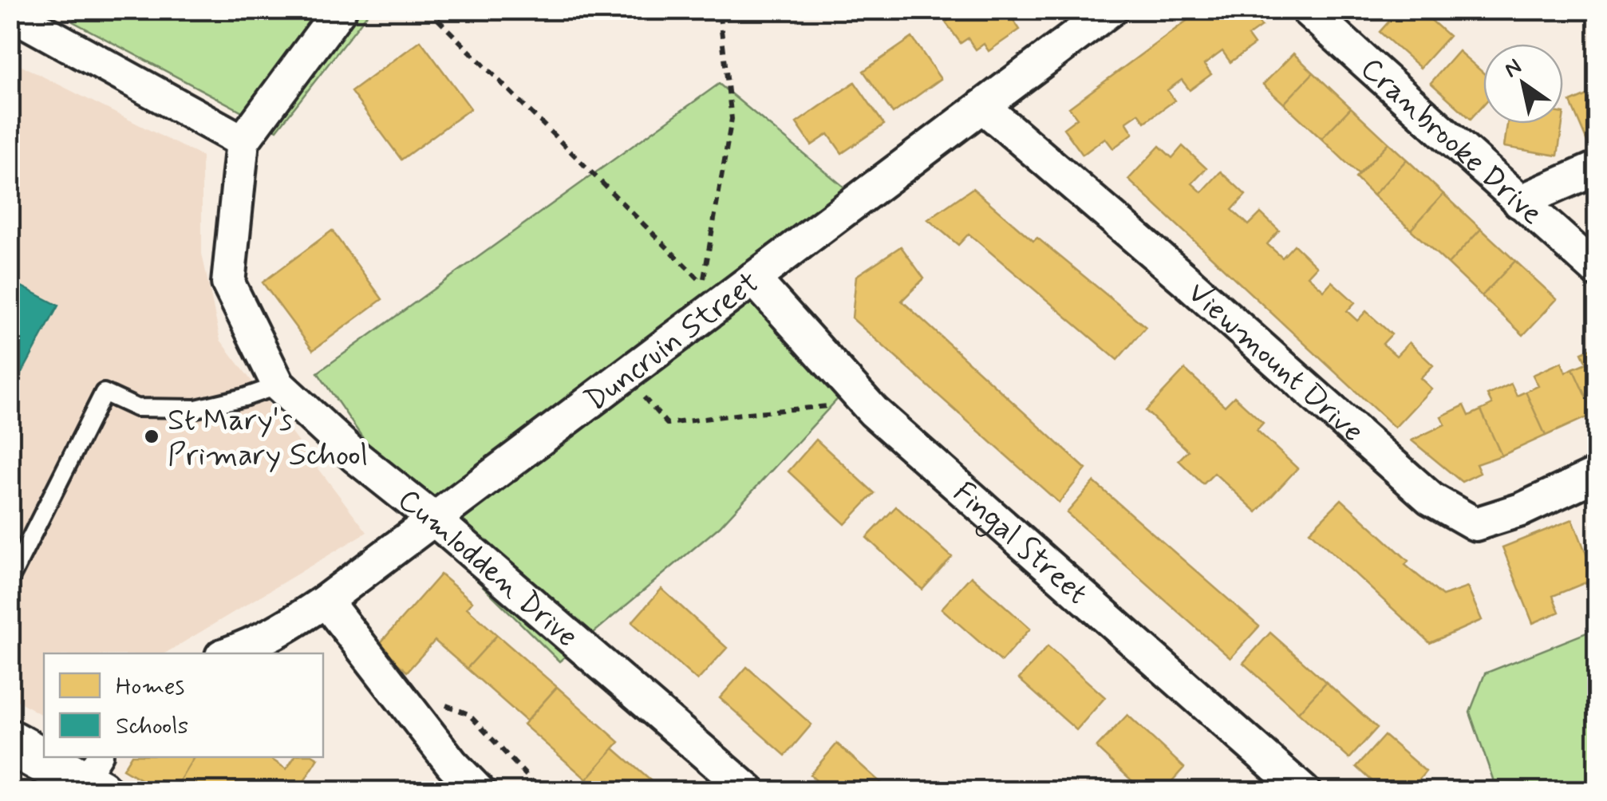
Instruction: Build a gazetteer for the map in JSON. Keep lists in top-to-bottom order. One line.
{"streets":{"street":["Cranbrooke Drive","Duncruin Street","Viewmount Drive","Fingal Street","Cumlodden Drive"]},"crossings":[["Duncruin Street","Viewmount Drive"],["Duncruin Street","Fingal Street"],["Duncruin Street","Cumlodden Drive"]],"places":["St Mary's Primary School"],"legend":["Homes","Schools"],"north":"top left"}
